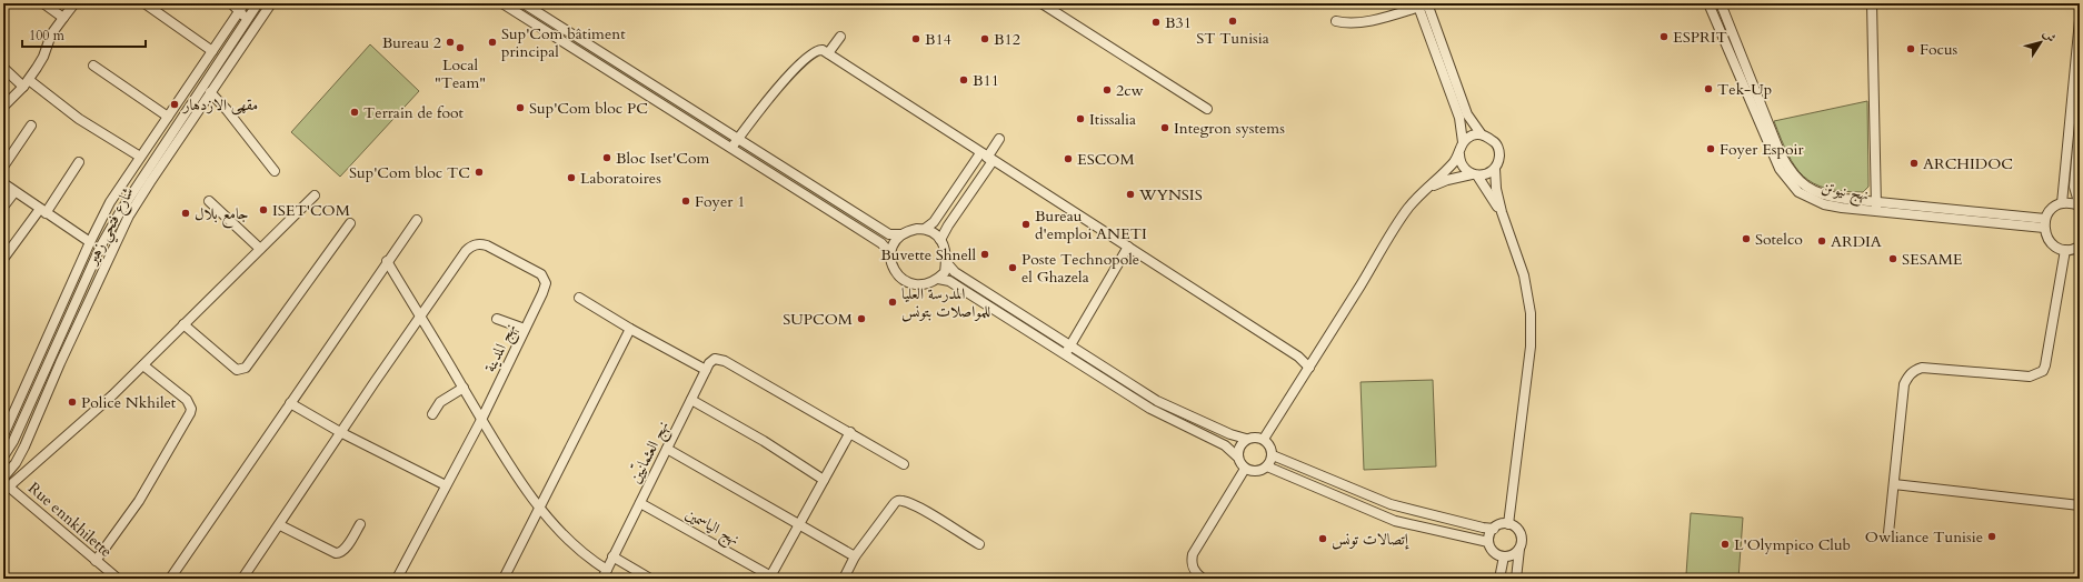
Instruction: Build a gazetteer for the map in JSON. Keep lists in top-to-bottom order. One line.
{"streets":{"street":["نهج نيوتن","شارع فتحي زهير","نهج المدينة","نهج العثمانيّين","Rue ennkhilette","نهج الياسمين"]},"crossings":[["نهج العثمانيّين","نهج الياسمين"]],"places":["ST Tunisia","B31","ESPRIT","B14","B12","Bureau 2","Sup'Com bâtiment principal","Local \"Team\"","Focus","B11","Tek-Up","2cw","مقهى الازدهار","Sup'Com bloc PC","Terrain de foot","Itissalia","Integron systems","Foyer Espoir","Bloc Iset'Com","ESCOM","ARCHIDOC","Sup'Com bloc TC","Laboratoires","WYNSIS","Foyer 1","ISET'COM","جامع بلال","Bureau d'emploi ANETI","Sotelco","ARDIA","Buvette Shnell","SESAME","Poste Technopole el Ghazela","المدرسة العليا للمواصلات بتونس","SUPCOM","Police Nkhilet","Owliance Tunisie","إتصالات تونس","L'Olympico Club"],"scale_bar":"100 m","north":"top right"}
